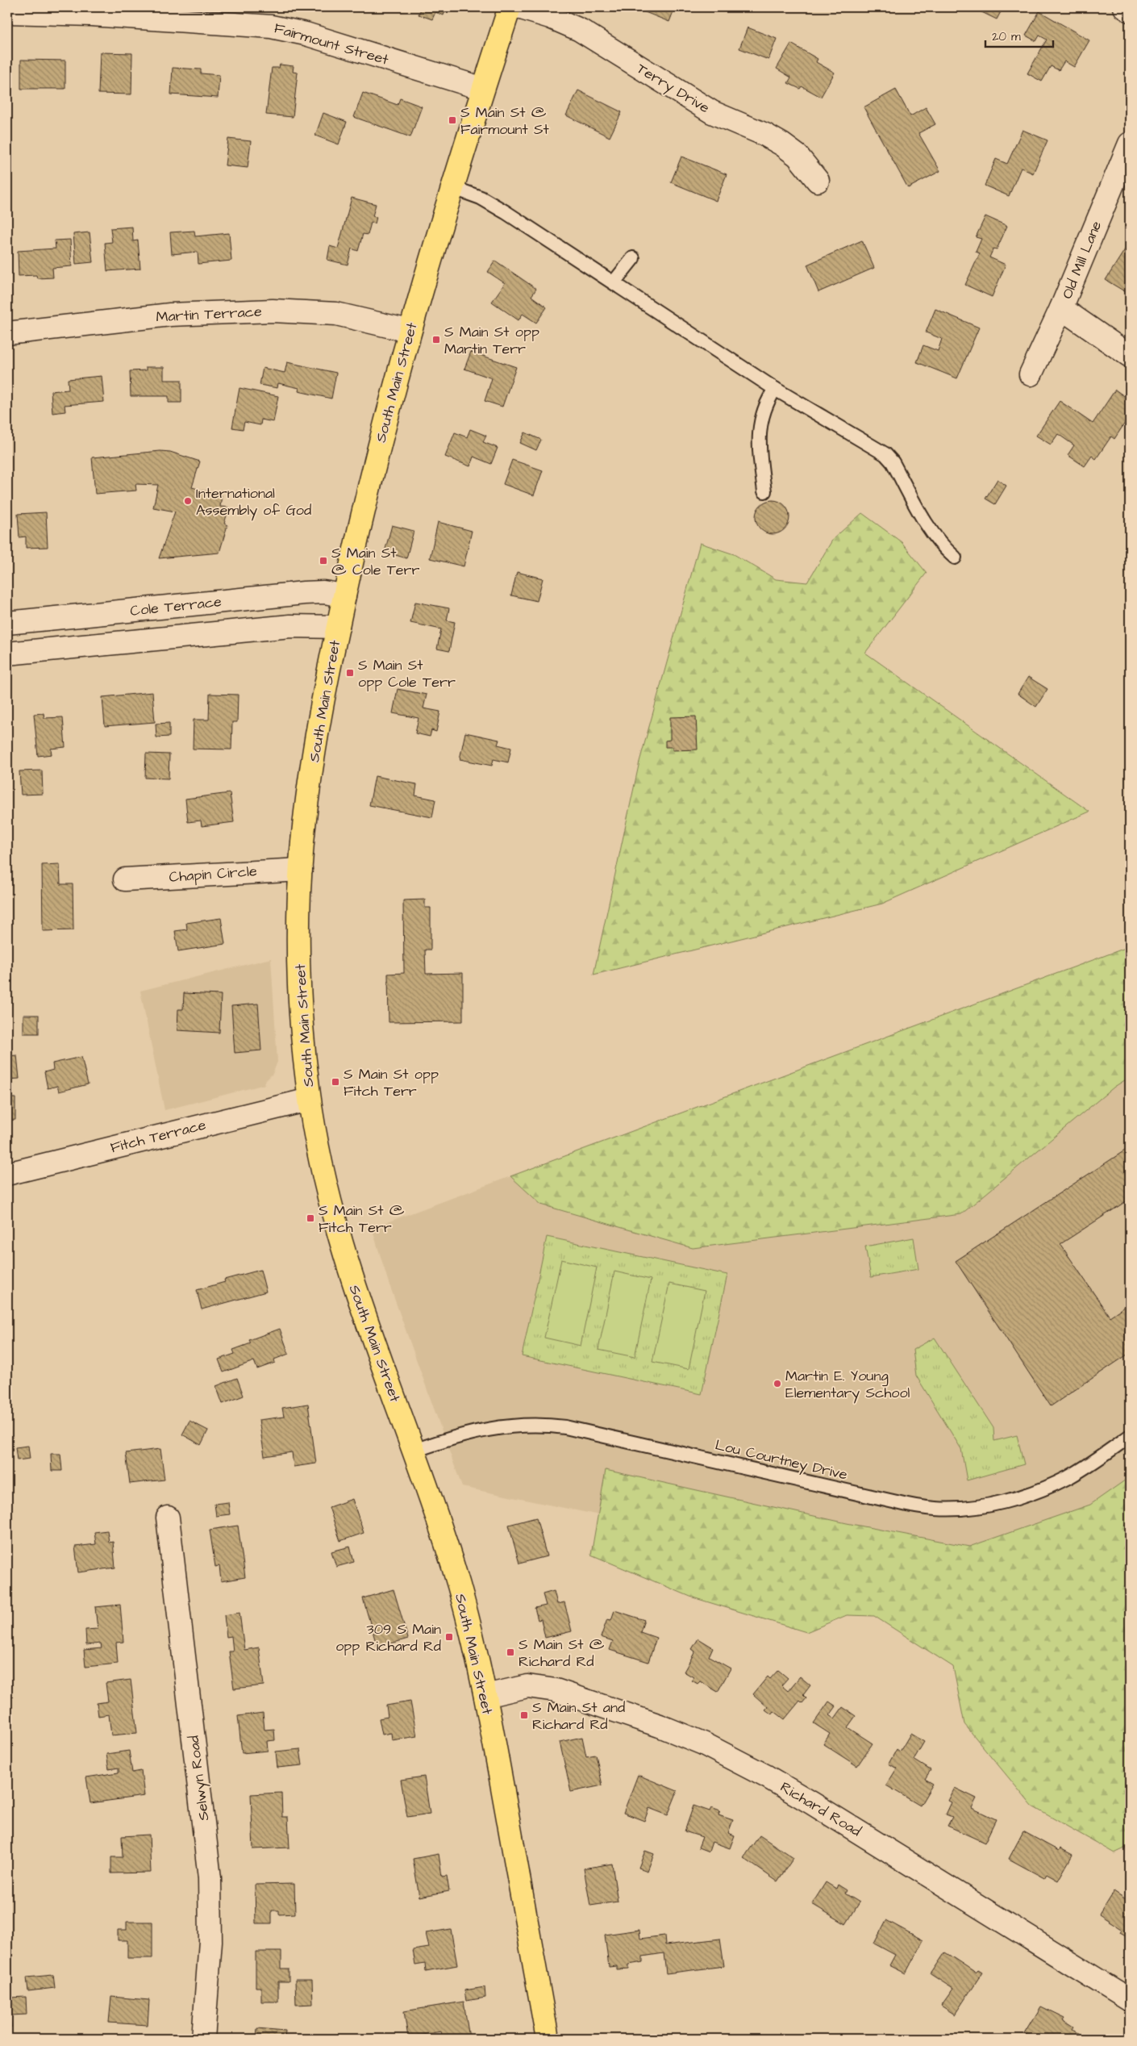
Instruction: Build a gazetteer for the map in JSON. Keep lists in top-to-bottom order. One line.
{"streets":{"main road":["South Main Street"],"street":["Fairmount Street","Terry Drive","Old Mill Lane","Martin Terrace","Cole Terrace","Chapin Circle","Fitch Terrace","Selwyn Road","Richard Road"],"lane":["Lou Courtney Drive"]},"crossings":[["Fairmount Street","South Main Street"],["Martin Terrace","South Main Street"],["South Main Street","Cole Terrace"],["South Main Street","Chapin Circle"],["South Main Street","Fitch Terrace"],["South Main Street","Lou Courtney Drive"],["South Main Street","Richard Road"]],"places":{"transit":["S Main St @ Fairmount St","S Main St opp Martin Terr","S Main St @ Cole Terr","S Main St opp Cole Terr","S Main St opp Fitch Terr","S Main St @ Fitch Terr","309 S Main opp Richard Rd","S Main St @ Richard Rd","S Main St and Richard Rd"],"other":["International Assembly of God","Martin E. Young Elementary School"]},"scale_bar":"20 m"}
